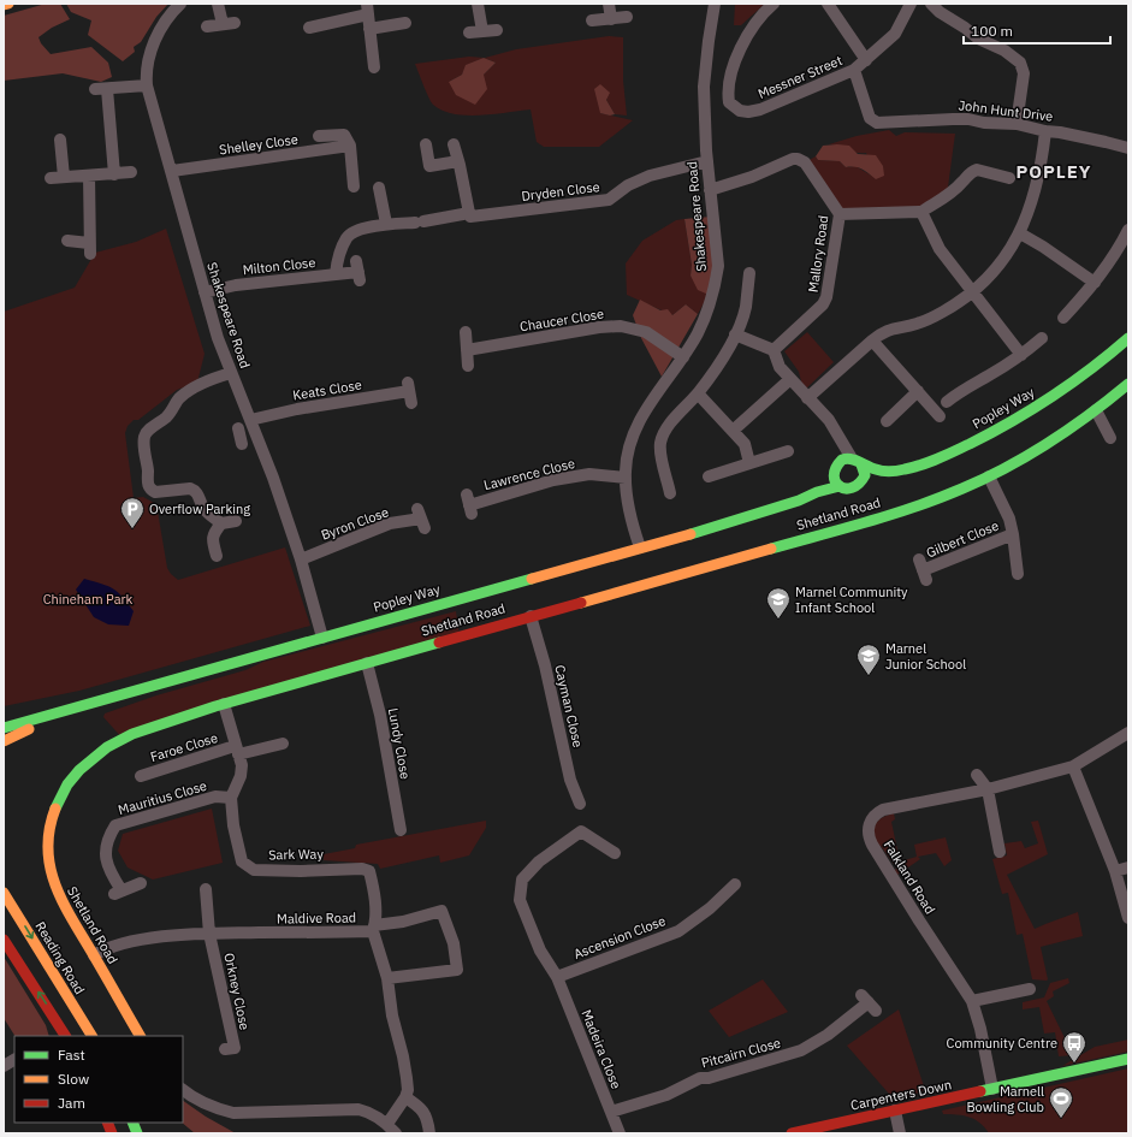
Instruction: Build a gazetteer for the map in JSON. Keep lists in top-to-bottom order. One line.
{"streets":{"main road":["Popley Way","Shetland Road","Reading Road","Carpenters Down"],"street":["Messner Street","John Hunt Drive","Shelley Close","Dryden Close","Shakespeare Road","Mallory Road","Milton Close","Chaucer Close","Keats Close","Lawrence Close","Byron Close","Gilbert Close","Cayman Close","Lundy Close","Faroe Close","Mauritius Close","Sark Way","Falkland Road","Maldive Road","Ascension Close","Orkney Close","Madeira Close","Pitcairn Close"]},"crossings":[["Messner Street","John Hunt Drive"],["Shelley Close","Shakespeare Road"],["Dryden Close","Shakespeare Road"],["Shakespeare Road","Mallory Road"],["Shakespeare Road","Milton Close"],["Shakespeare Road","Chaucer Close"],["Shakespeare Road","Keats Close"],["Shakespeare Road","Popley Way"],["Shakespeare Road","Lawrence Close"],["Shakespeare Road","Byron Close"],["Shetland Road","Gilbert Close"],["Shetland Road","Cayman Close"],["Shetland Road","Lundy Close"],["Shetland Road","Faroe Close"],["Shetland Road","Maldive Road"],["Faroe Close","Mauritius Close"],["Faroe Close","Sark Way"],["Mauritius Close","Sark Way"],["Sark Way","Maldive Road"],["Falkland Road","Carpenters Down"],["Maldive Road","Orkney Close"],["Ascension Close","Madeira Close"],["Madeira Close","Pitcairn Close"]],"districts":["POPLEY"],"parks":["Chineham Park"],"places":{"parking":["Overflow Parking"],"school or university":["Marnel Community Infant School","Marnel Junior School"],"bus stop":["Community Centre"],"sports":["Marnell Bowling Club"]},"legend":["Fast","Slow","Jam"],"scale_bar":"100 m"}
